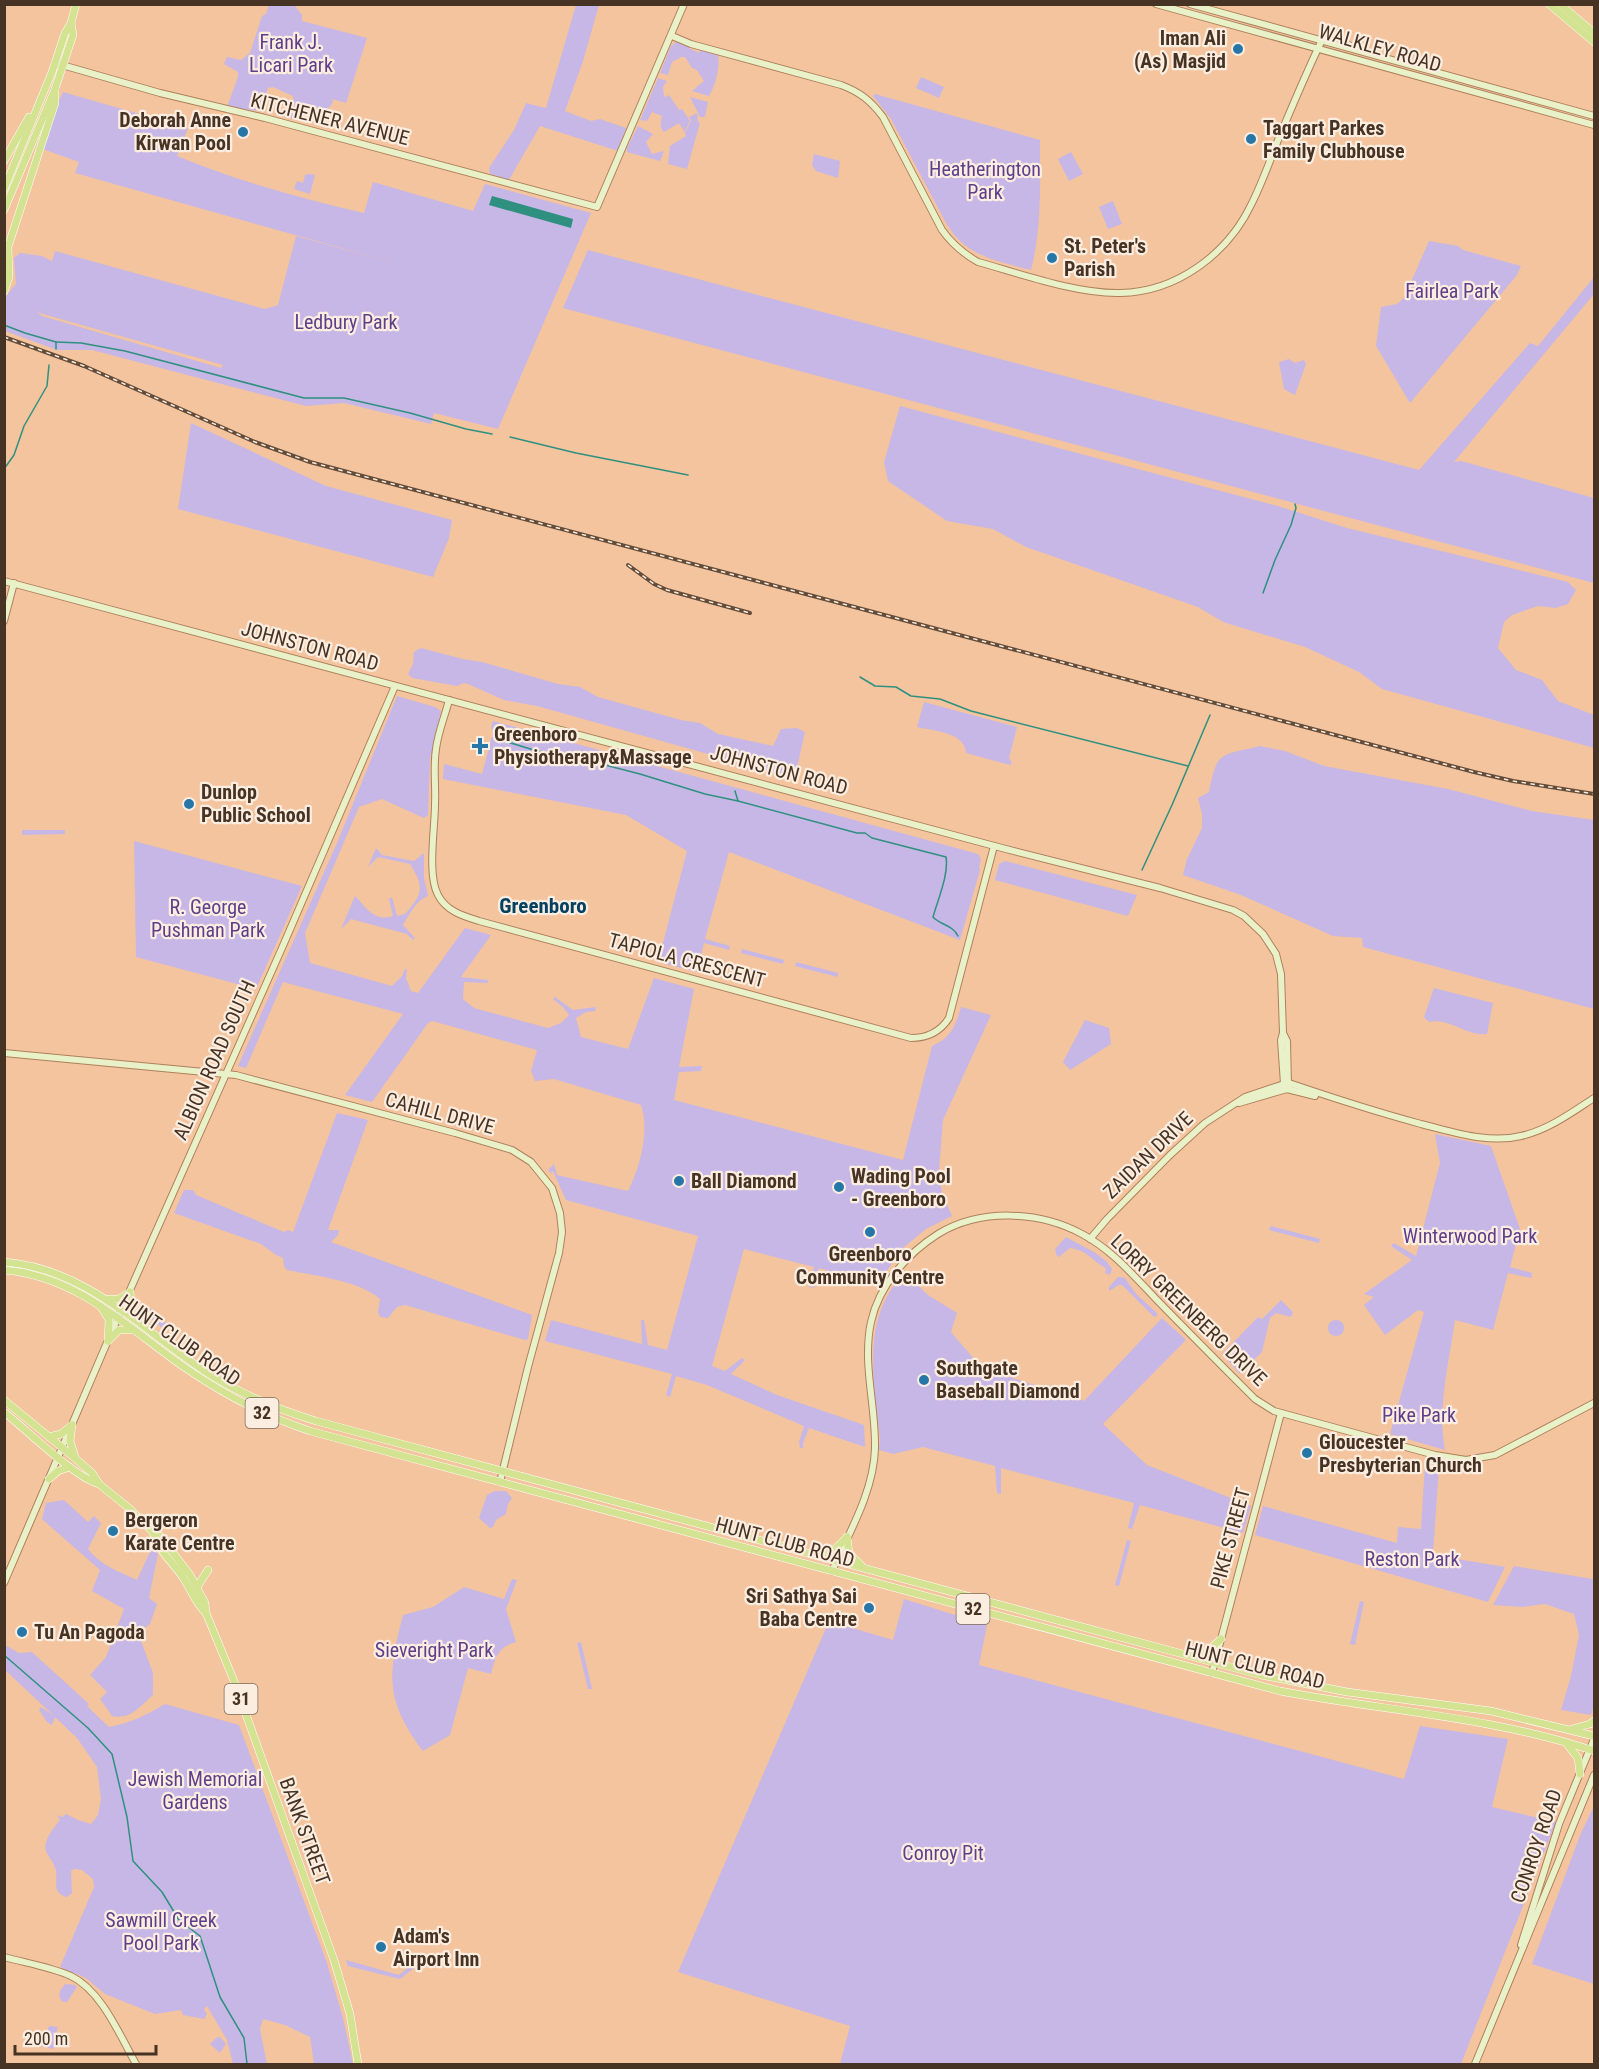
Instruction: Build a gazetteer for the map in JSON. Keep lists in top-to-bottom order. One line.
{"streets":{"main road":["HUNT CLUB ROAD","32","31","BANK STREET"],"street":["WALKLEY ROAD","KITCHENER AVENUE","JOHNSTON ROAD","TAPIOLA CRESCENT","ALBION ROAD SOUTH","CAHILL DRIVE","ZAIDAN DRIVE","LORRY GREENBERG DRIVE","PIKE STREET","CONROY ROAD"]},"crossings":[["JOHNSTON ROAD","TAPIOLA CRESCENT"],["JOHNSTON ROAD","ALBION ROAD SOUTH"],["JOHNSTON ROAD","ZAIDAN DRIVE"],["ALBION ROAD SOUTH","CAHILL DRIVE"],["ALBION ROAD SOUTH","HUNT CLUB ROAD"],["ALBION ROAD SOUTH","BANK STREET"],["CAHILL DRIVE","HUNT CLUB ROAD"],["ZAIDAN DRIVE","LORRY GREENBERG DRIVE"],["LORRY GREENBERG DRIVE","HUNT CLUB ROAD"],["LORRY GREENBERG DRIVE","PIKE STREET"],["HUNT CLUB ROAD","PIKE STREET"],["HUNT CLUB ROAD","CONROY ROAD"]],"districts":["Greenboro"],"parks":["Frank J. Licari Park","Heatherington Park","Fairlea Park","Ledbury Park","R. George Pushman Park","Winterwood Park","Pike Park","Reston Park","Sieveright Park","Jewish Memorial Gardens","Conroy Pit","Sawmill Creek Pool Park"],"places":{"other":["Iman Ali (As) Masjid","Deborah Anne Kirwan Pool","Taggart Parkes Family Clubhouse","St. Peter's Parish","Dunlop Public School","Ball Diamond","Wading Pool - Greenboro","Greenboro Community Centre","Southgate Baseball Diamond","Gloucester Presbyterian Church","Bergeron Karate Centre","Sri Sathya Sai Baba Centre","Tu An Pagoda","Adam's Airport Inn"],"health":["Greenboro Physiotherapy&Massage"]},"scale_bar":"200 m"}
